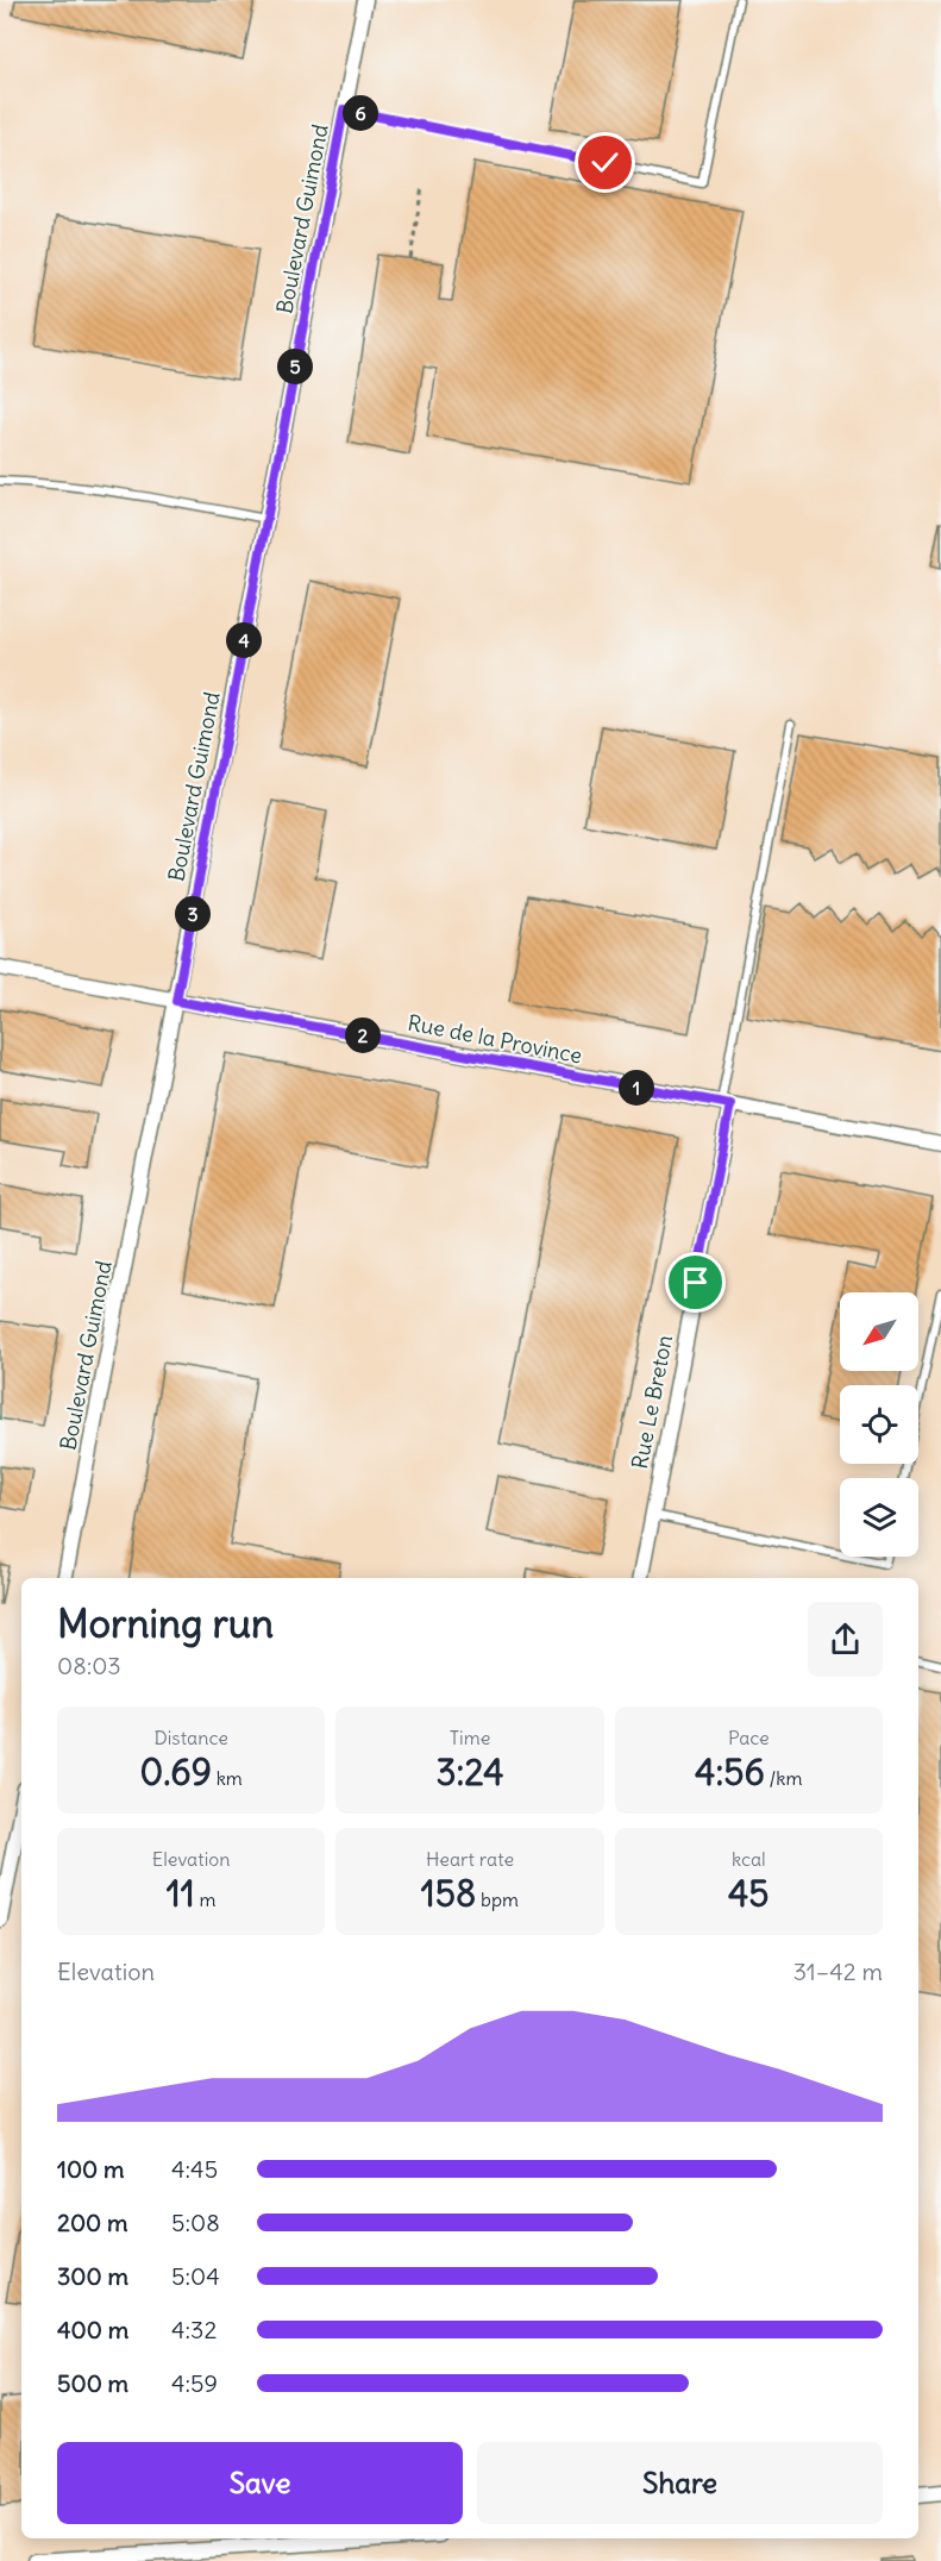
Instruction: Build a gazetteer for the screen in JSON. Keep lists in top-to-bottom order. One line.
{"streets":{"street":["Boulevard Guimond","Rue de la Province","Rue Le Breton"]},"crossings":[["Boulevard Guimond","Rue de la Province"],["Rue de la Province","Rue Le Breton"]],"north":"bottom left","page":{"pins":["6","5","4","3","2","1"],"heading":["Morning run","08:03"],"stats":[["Distance","0.69 km"],["Time","3:24"],["Pace","4:56 /km"],["Elevation","11 m"],["Heart rate","158 bpm"],["kcal","45"]],"chart":["Elevation","31–42 m"],"list":[{"name":"100 m","note":"4:45"},{"name":"200 m","note":"5:08"},{"name":"300 m","note":"5:04"},{"name":"400 m","note":"4:32"},{"name":"500 m","note":"4:59"}],"buttons":["Save","Share"]}}
